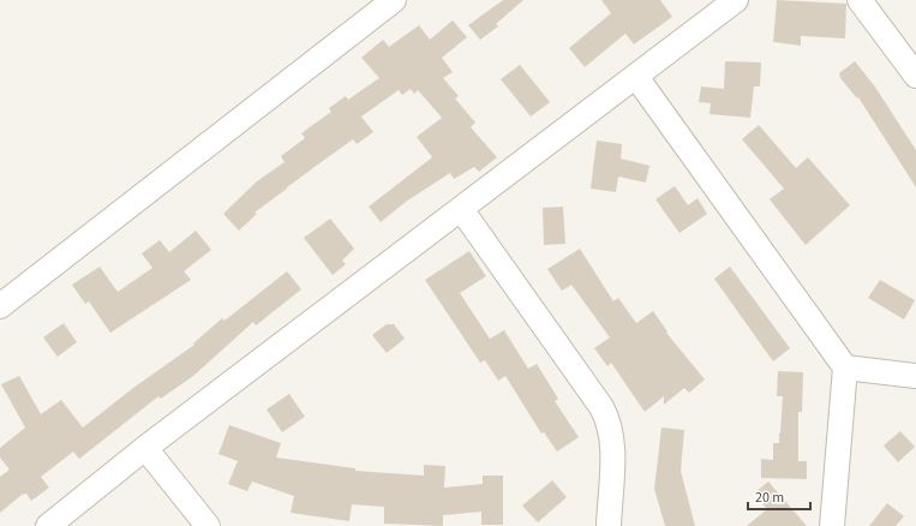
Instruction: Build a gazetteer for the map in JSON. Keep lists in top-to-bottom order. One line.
{"scale_bar":"20 m"}
